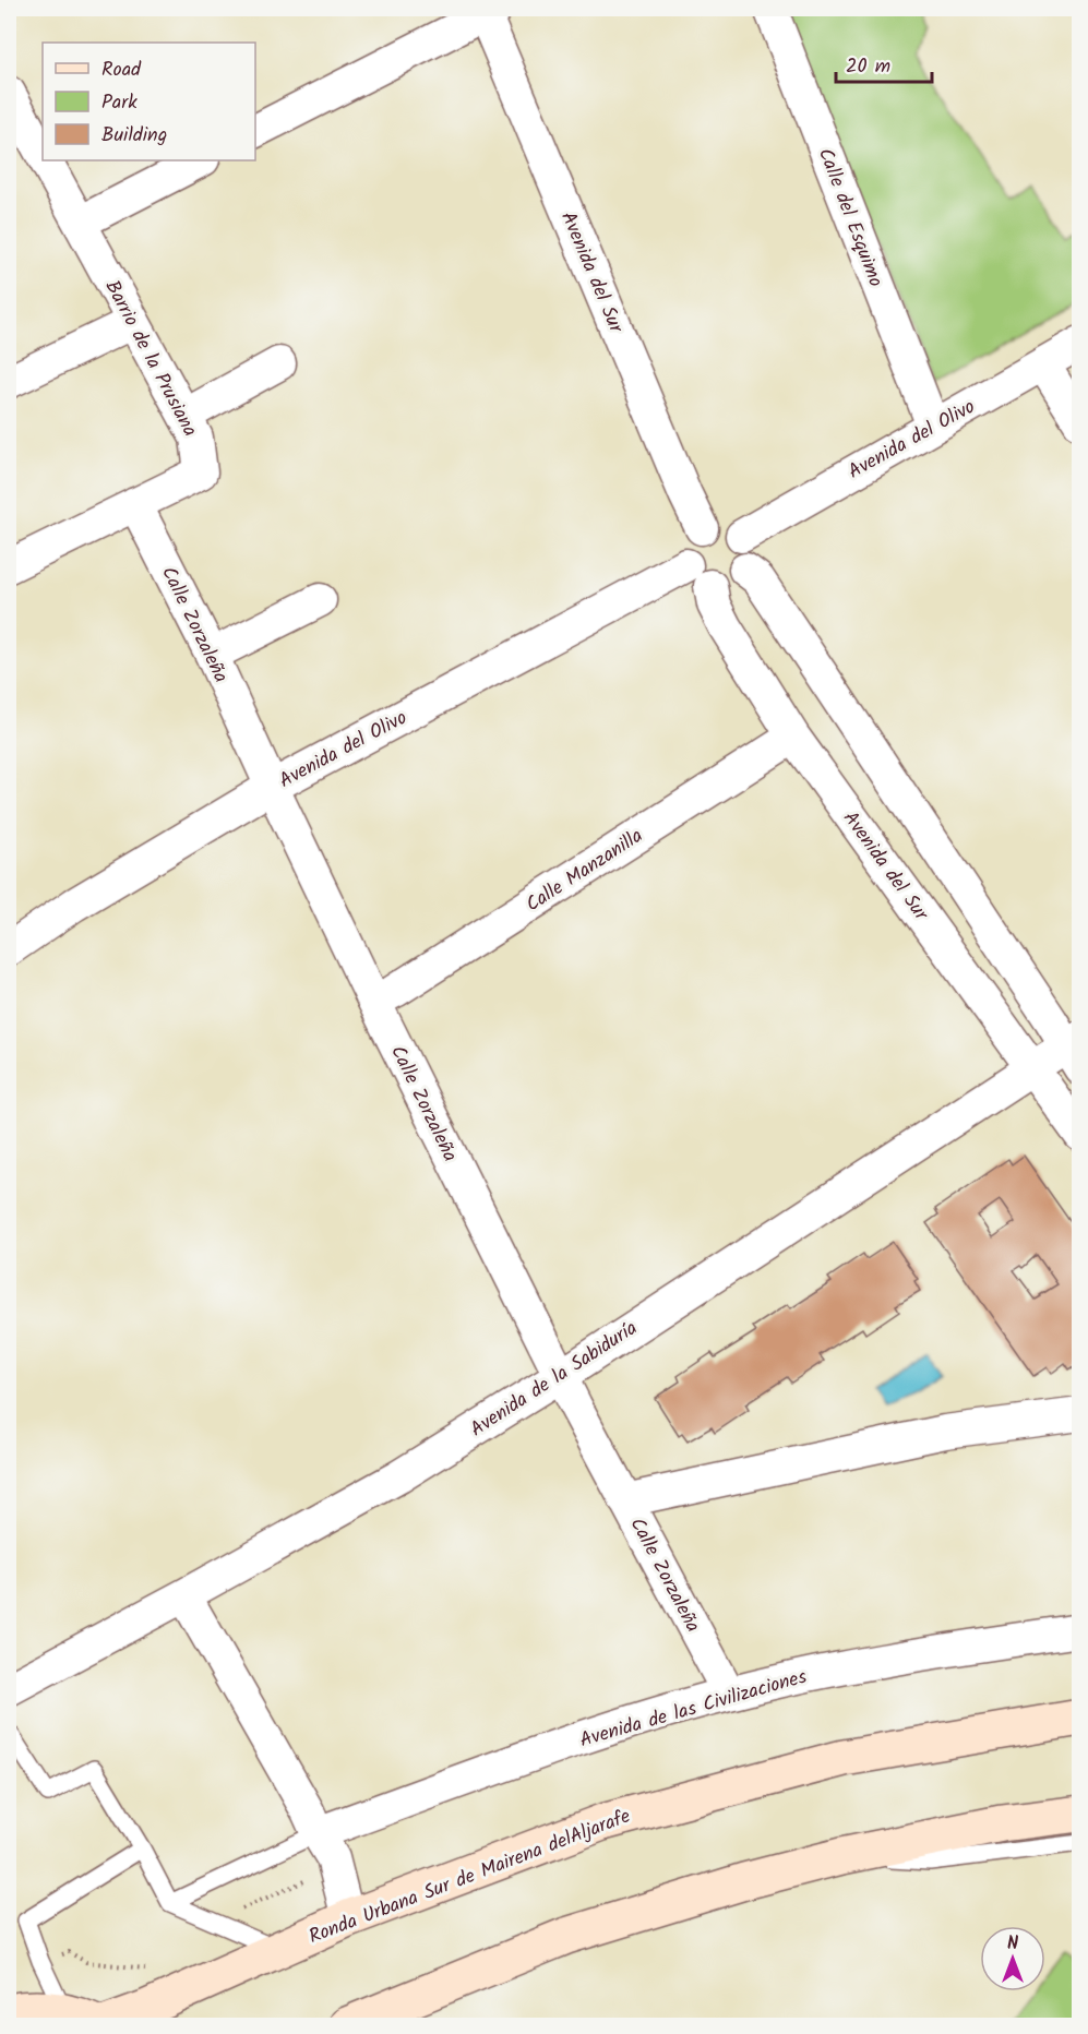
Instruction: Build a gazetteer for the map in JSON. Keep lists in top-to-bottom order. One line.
{"streets":{"street":["Calle del Esquimo","Avenida del Sur","Barrio de la Prusiana","Avenida del Olivo","Calle Zorzaleña","Calle Manzanilla","Avenida de la Sabiduría","Avenida de las Civilizaciones","Ronda Urbana Sur de Mairena delAljarafe"]},"crossings":[["Calle del Esquimo","Avenida del Olivo"],["Avenida del Sur","Avenida del Olivo"],["Avenida del Sur","Calle Manzanilla"],["Avenida del Sur","Avenida de la Sabiduría"],["Barrio de la Prusiana","Calle Zorzaleña"],["Avenida del Olivo","Calle Zorzaleña"],["Calle Zorzaleña","Calle Manzanilla"],["Calle Zorzaleña","Avenida de la Sabiduría"],["Calle Zorzaleña","Avenida de las Civilizaciones"]],"legend":["Road","Park","Building"],"scale_bar":"20 m","north":"top"}
